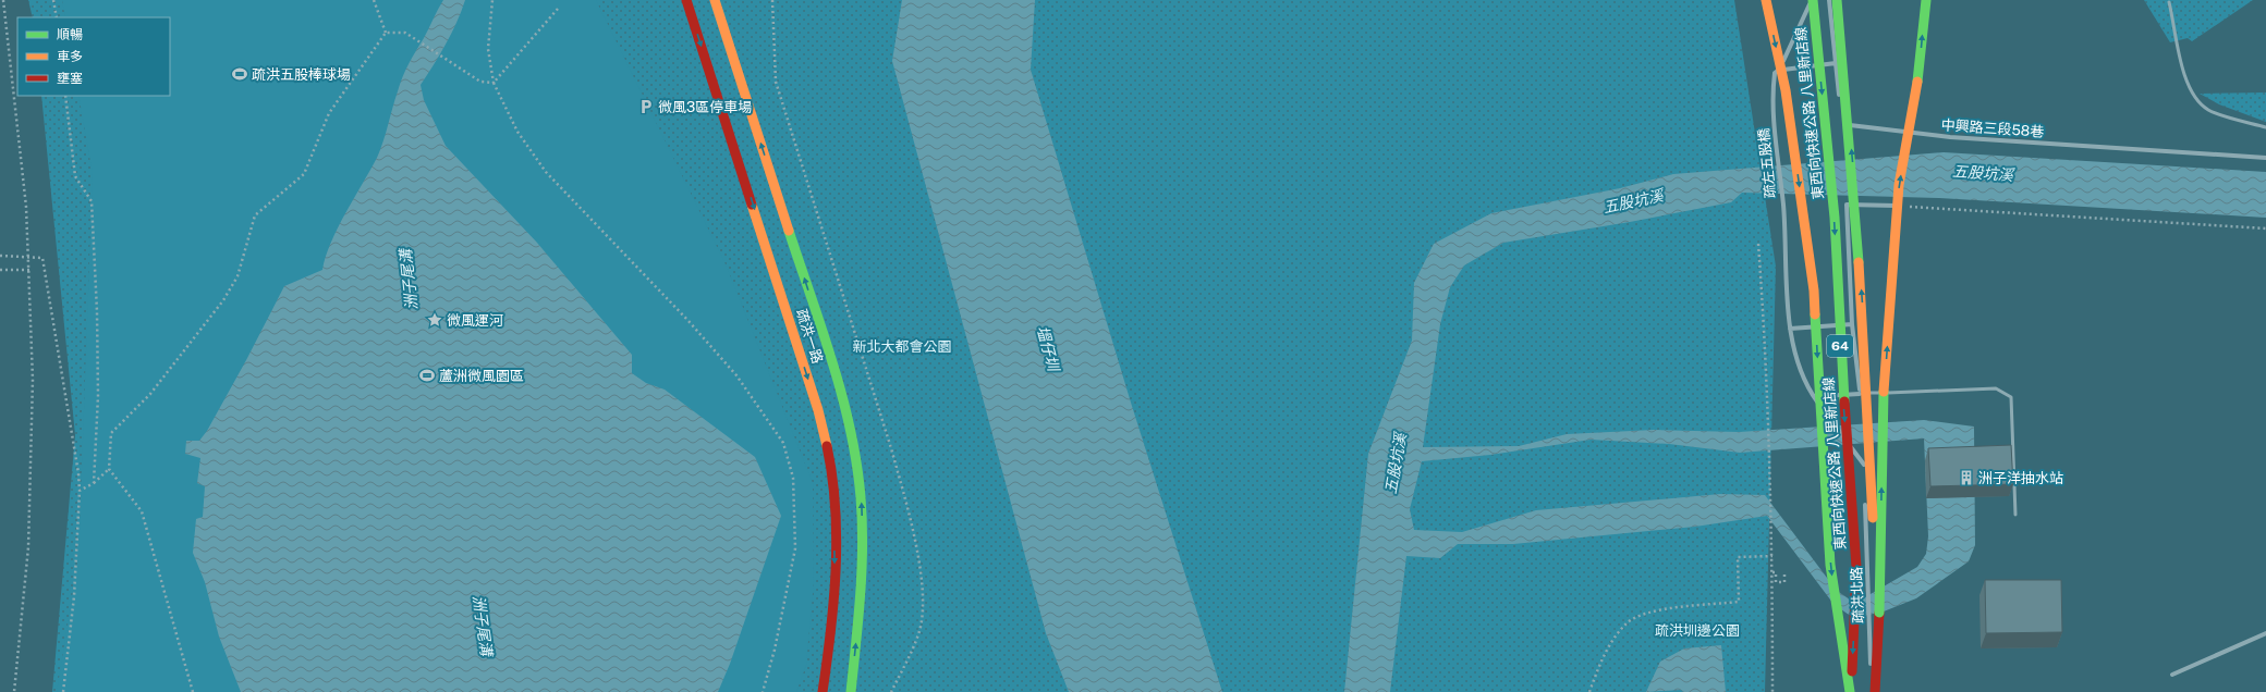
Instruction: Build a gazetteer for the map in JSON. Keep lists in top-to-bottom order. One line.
{"streets":{"main road":["東西向快速公路 八里新店線","疏洪一路","64"],"street":["中興路三段58巷","疏左五股橋","疏洪北路"]},"water":["五股坑溪","洲子尾溝","塭仔圳"],"parks":["新北大都會公園","疏洪圳邊公園"],"places":{"sports":["疏洪五股棒球場","蘆洲微風園區"],"parking":["微風3區停車場"],"place":["微風運河"],"building":["洲子洋抽水站"]},"legend":["順暢","車多","壅塞"]}
